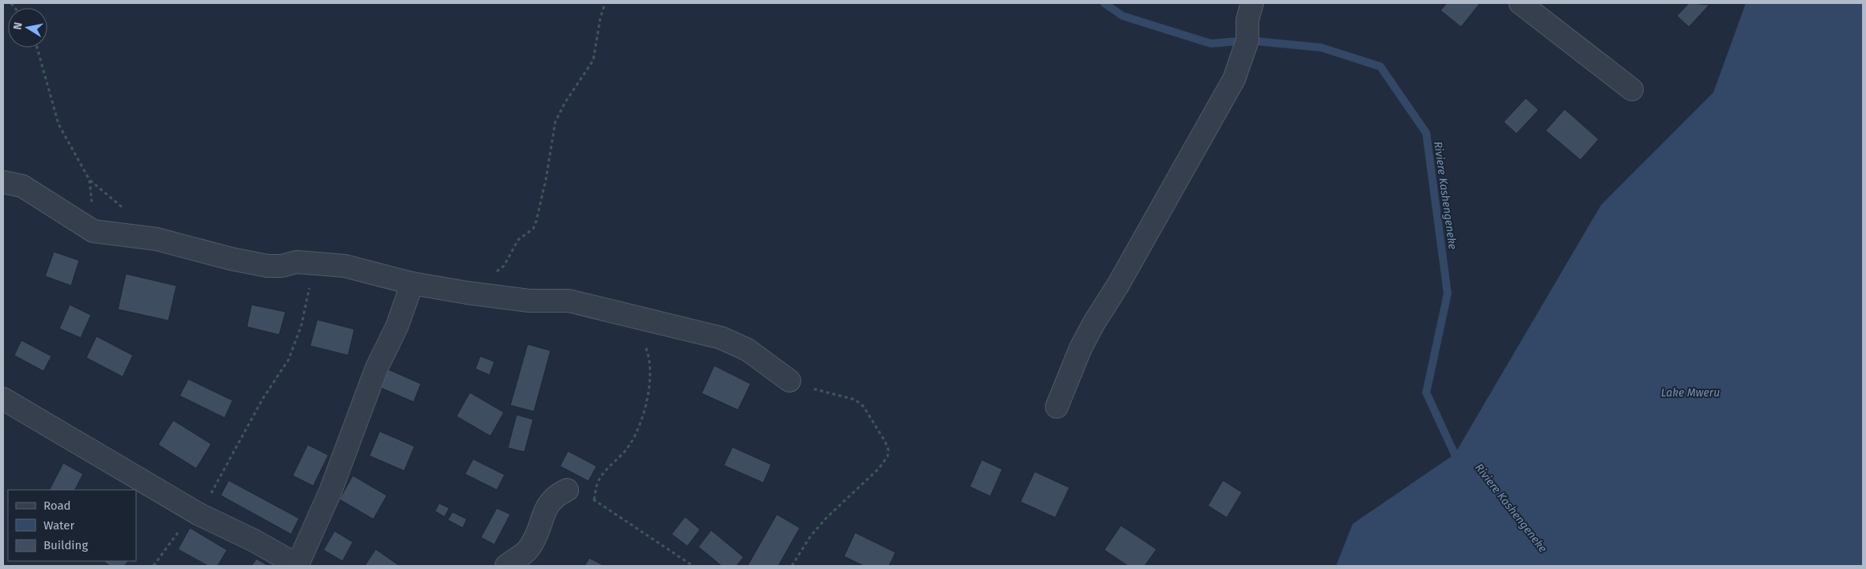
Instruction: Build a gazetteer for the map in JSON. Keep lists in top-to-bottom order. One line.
{"water":["Riviere Kashengeneke","Lake Mweru"],"legend":["Road","Water","Building"],"north":"left"}
